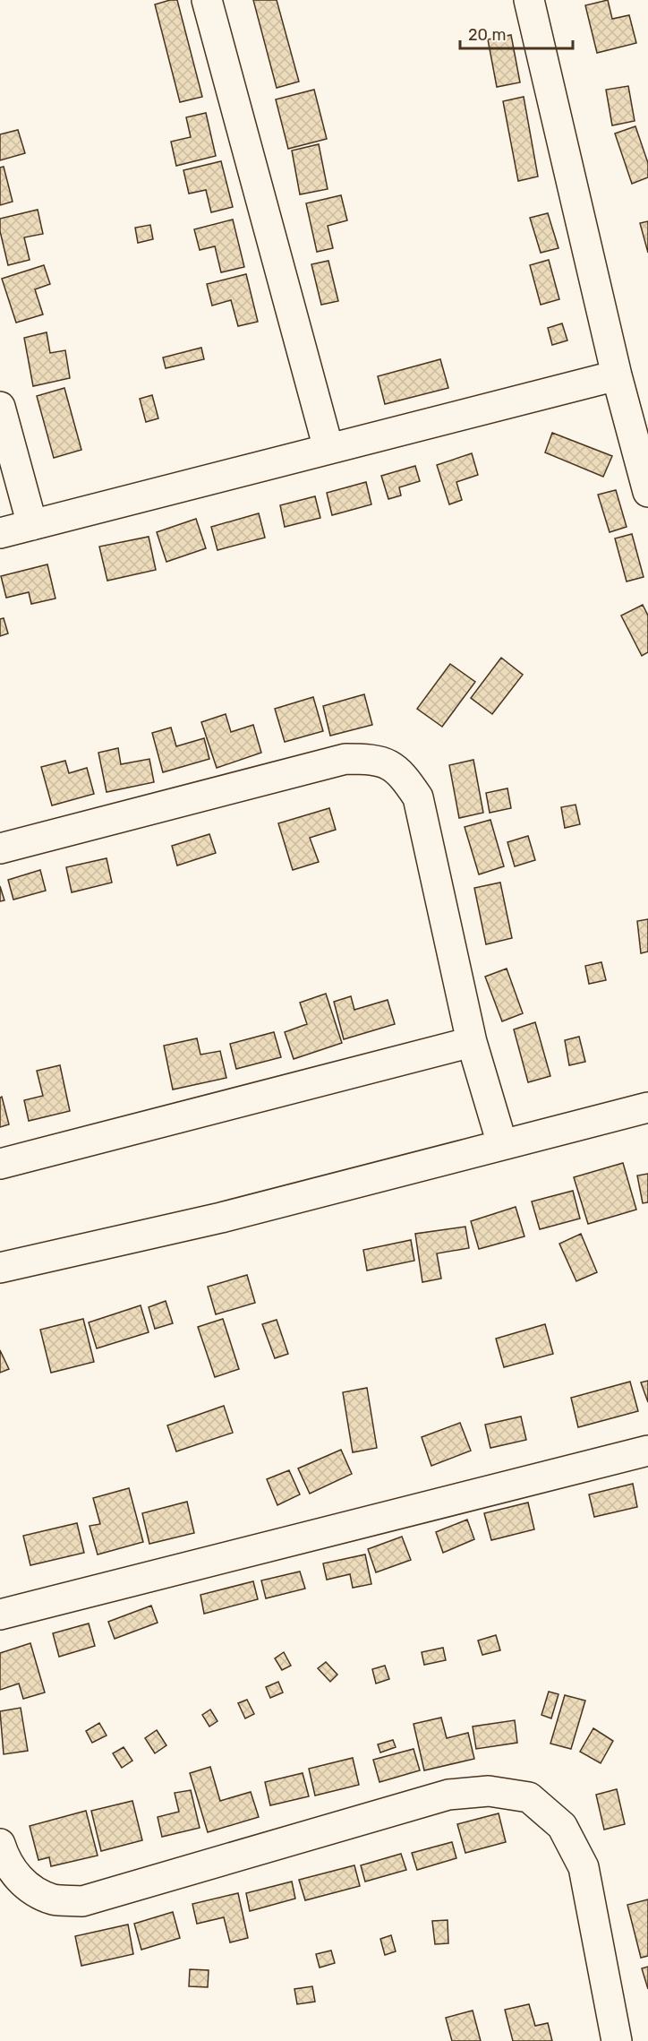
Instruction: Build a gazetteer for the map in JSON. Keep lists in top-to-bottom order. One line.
{"scale_bar":"20 m"}
